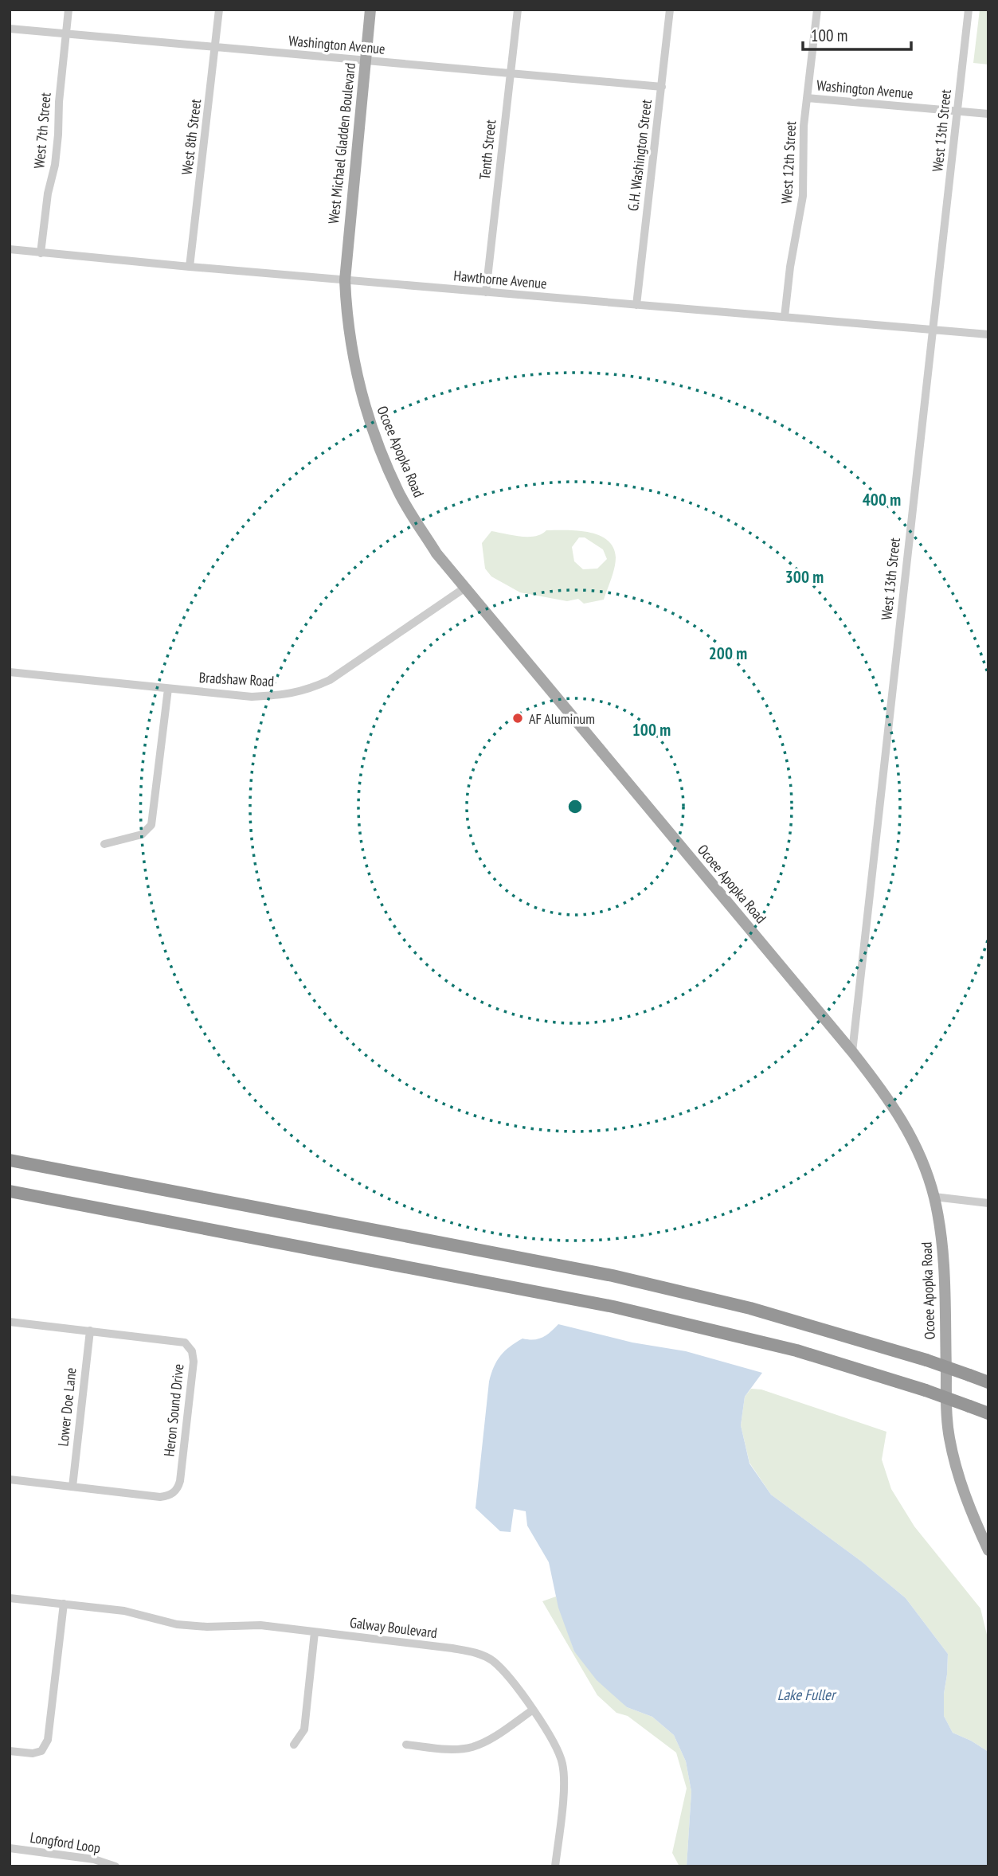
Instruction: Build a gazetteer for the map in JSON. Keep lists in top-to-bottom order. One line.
{"streets":{"main road":["West Michael Gladden Boulevard","Ocoee Apopka Road"],"street":["Washington Avenue","West 7th Street","West 13th Street","West 8th Street","Tenth Street","G.H. Washington Street","West 12th Street","Hawthorne Avenue","Bradshaw Road","Lower Doe Lane","Heron Sound Drive","Galway Boulevard","Longford Loop"]},"crossings":[["Washington Avenue","West 7th Street"],["Washington Avenue","West 13th Street"],["Washington Avenue","West 8th Street"],["Washington Avenue","West Michael Gladden Boulevard"],["Washington Avenue","Tenth Street"],["Washington Avenue","G.H. Washington Street"],["Washington Avenue","West 12th Street"],["West 7th Street","Hawthorne Avenue"],["West 13th Street","Hawthorne Avenue"],["West 13th Street","Ocoee Apopka Road"],["West 8th Street","Hawthorne Avenue"],["West Michael Gladden Boulevard","Hawthorne Avenue"],["West Michael Gladden Boulevard","Ocoee Apopka Road"],["Tenth Street","Hawthorne Avenue"],["G.H. Washington Street","Hawthorne Avenue"],["West 12th Street","Hawthorne Avenue"],["Hawthorne Avenue","Ocoee Apopka Road"],["Ocoee Apopka Road","Bradshaw Road"],["Lower Doe Lane","Heron Sound Drive"]],"water":["Lake Fuller"],"places":["AF Aluminum"],"scale_bar":"100 m","rings":["400 m","300 m","200 m","100 m"]}
